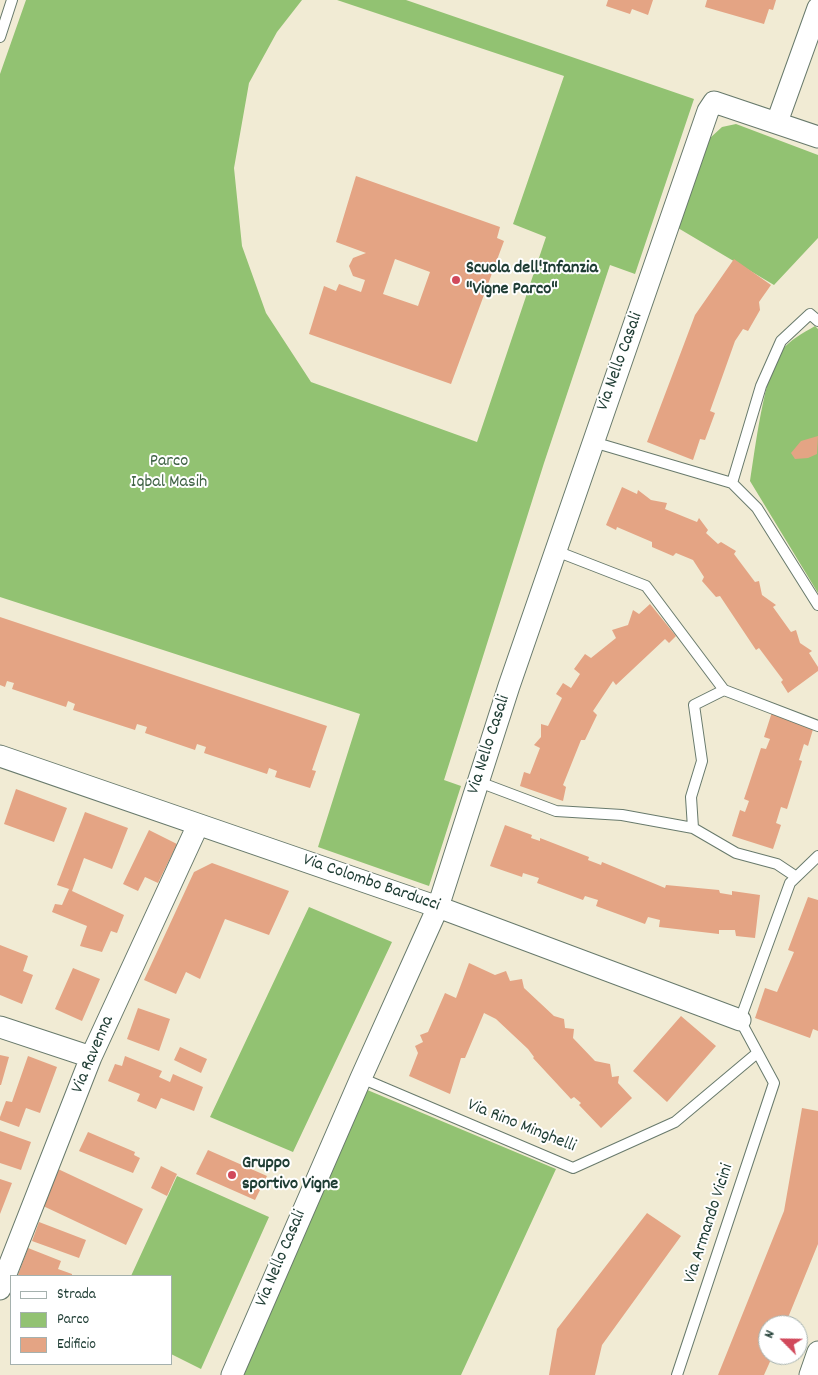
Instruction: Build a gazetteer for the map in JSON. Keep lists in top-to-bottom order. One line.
{"streets":{"street":["Via Nello Casali","Via Colombo Barducci","Via Ravenna"],"lane":["Via Rino Minghelli","Via Armando Vicini"]},"crossings":[["Via Nello Casali","Via Colombo Barducci"],["Via Nello Casali","Via Rino Minghelli"],["Via Colombo Barducci","Via Ravenna"],["Via Rino Minghelli","Via Armando Vicini"]],"parks":["Parco Iqbal Masih"],"places":["Scuola dell'Infanzia \"Vigne Parco\"","Gruppo sportivo Vigne"],"legend":["Strada","Parco","Edificio"],"north":"top left"}
